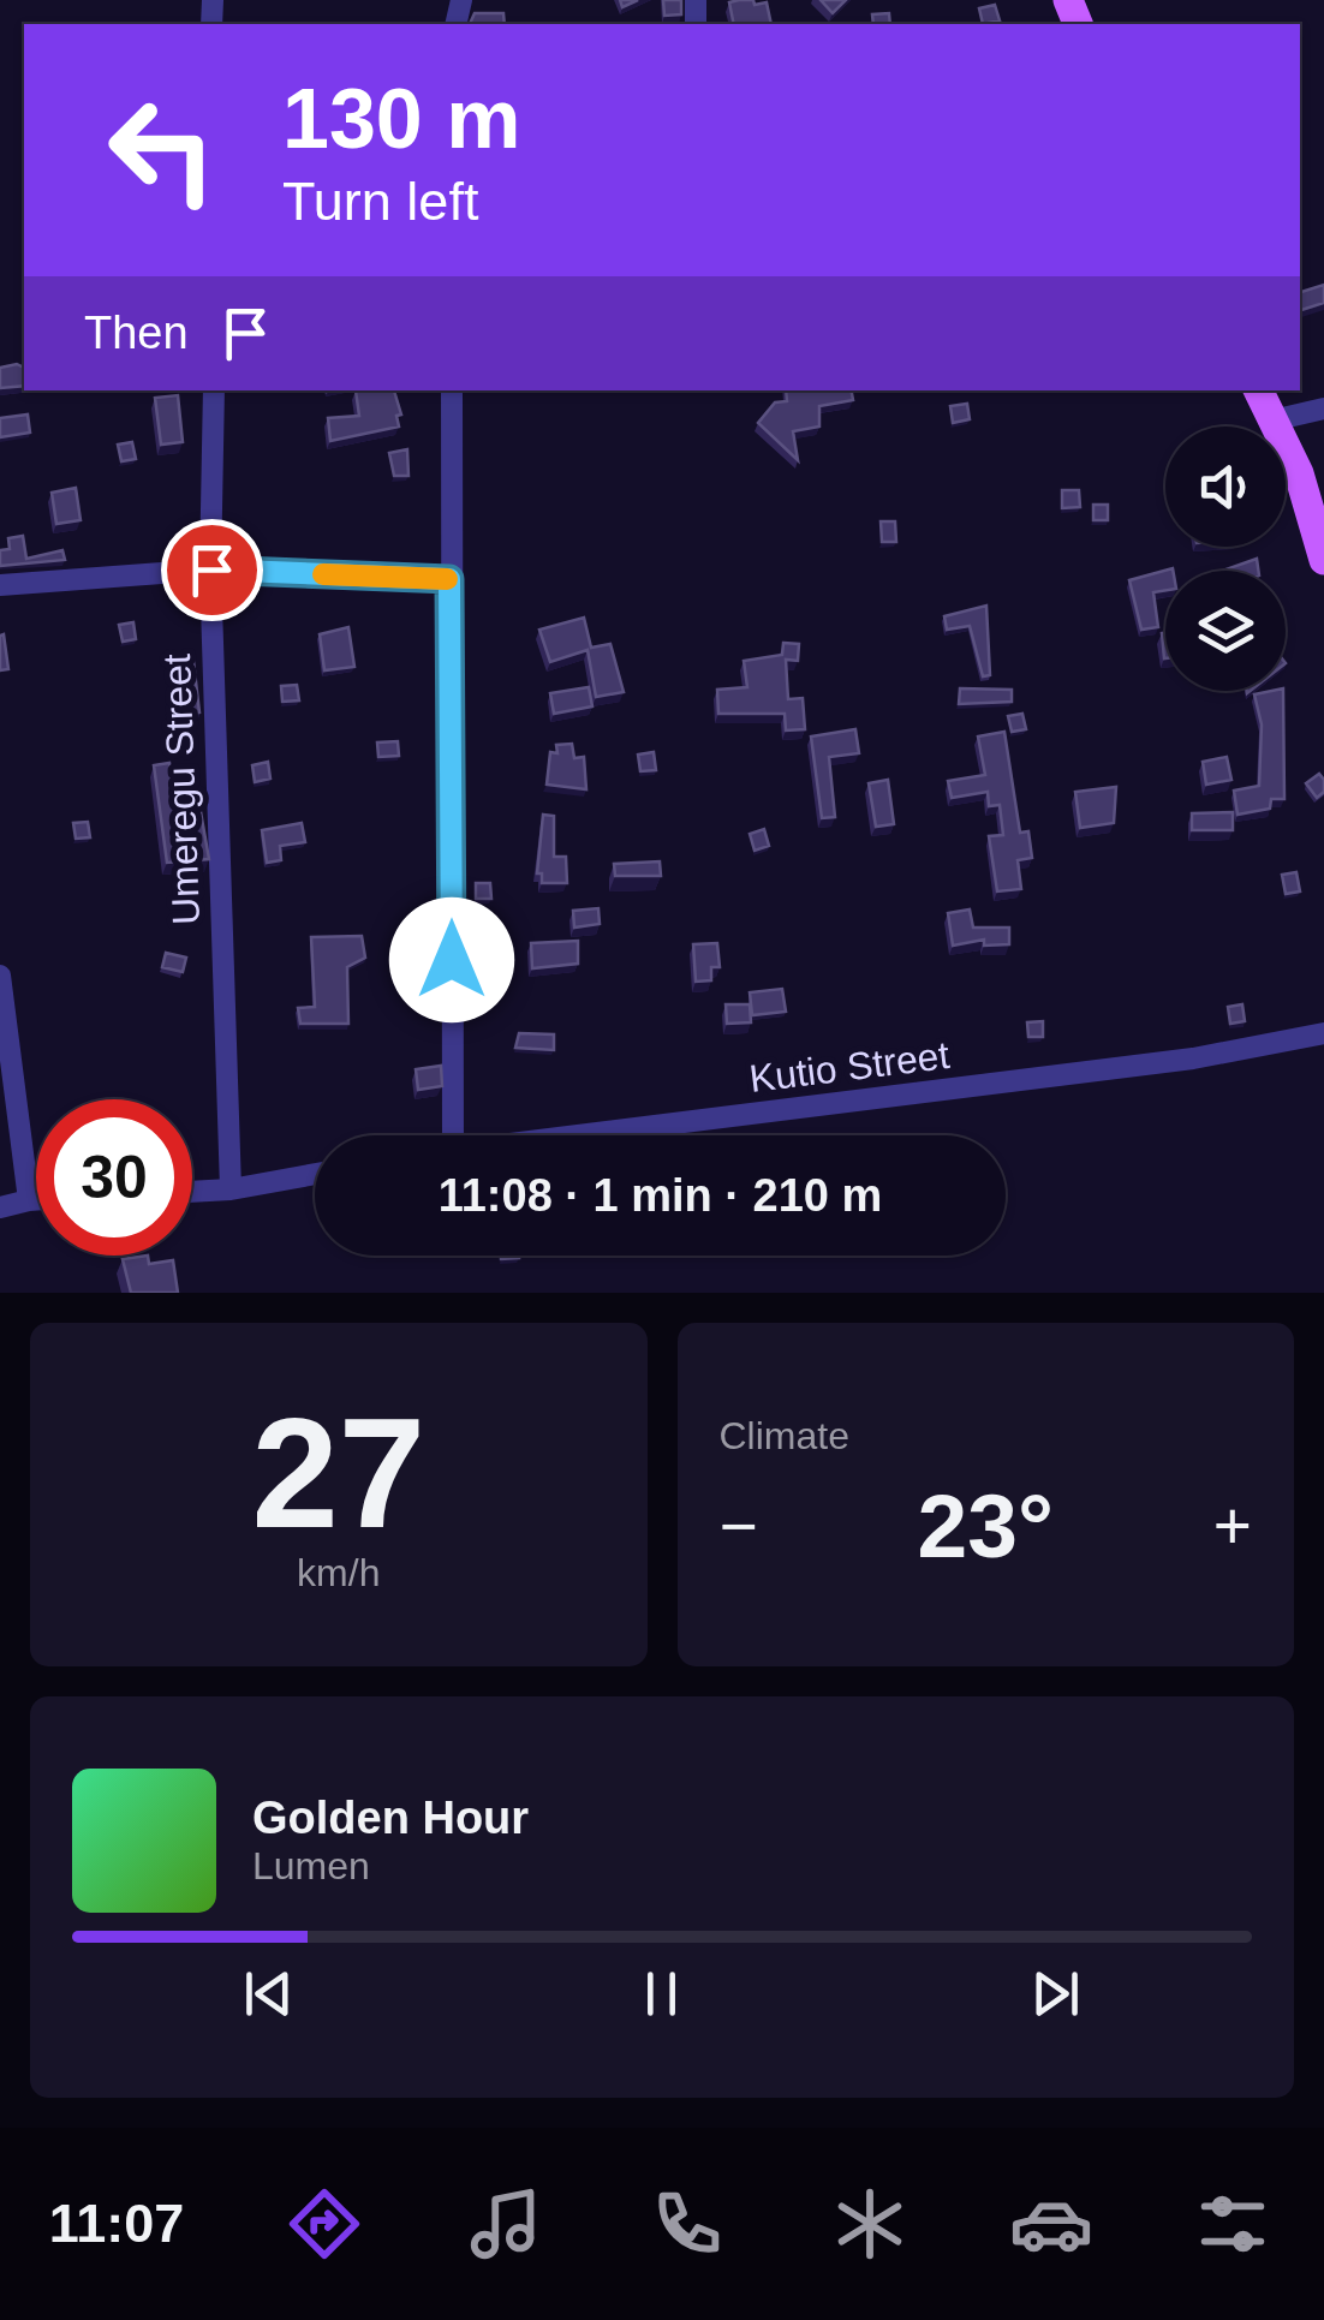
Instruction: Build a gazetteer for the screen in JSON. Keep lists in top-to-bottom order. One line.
{"streets":{"street":["Umeregu Street","Kutio Street"]},"page":{"turn":["130 m","Turn left"],"then":"Then","limit":"30","trip":"11:08 · 1 min · 210 m","tile":[["27","km/h"],"Climate"],"heat":["−","23°","+"],"song":["Golden Hour","Lumen"],"tabs":"11:07"}}
